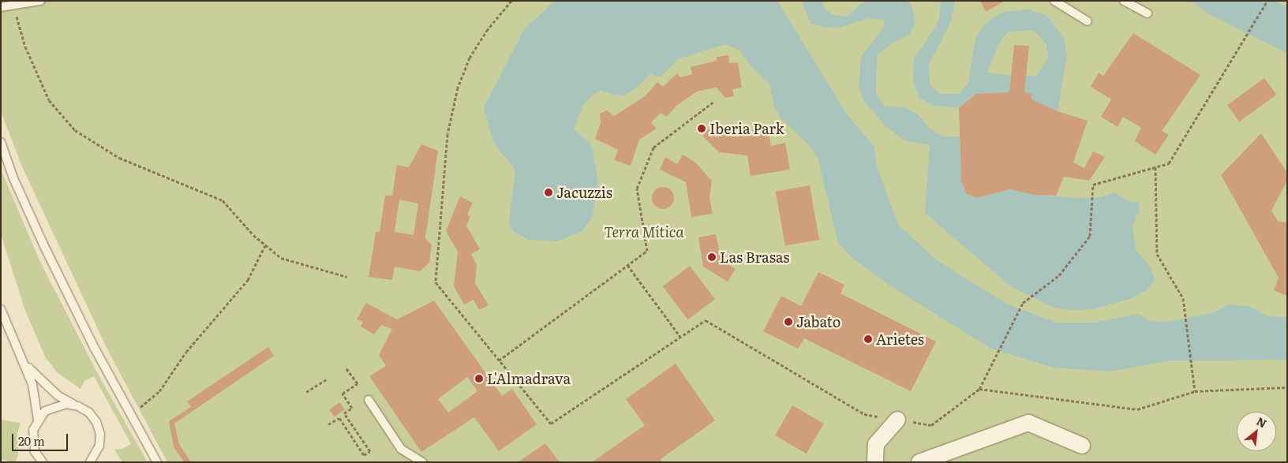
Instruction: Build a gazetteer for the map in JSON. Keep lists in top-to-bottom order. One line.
{"parks":["Terra Mítica"],"places":["Iberia Park","Jacuzzis","Las Brasas","Jabato","Arietes","L'Almadrava"],"scale_bar":"20 m","north":"top right"}
